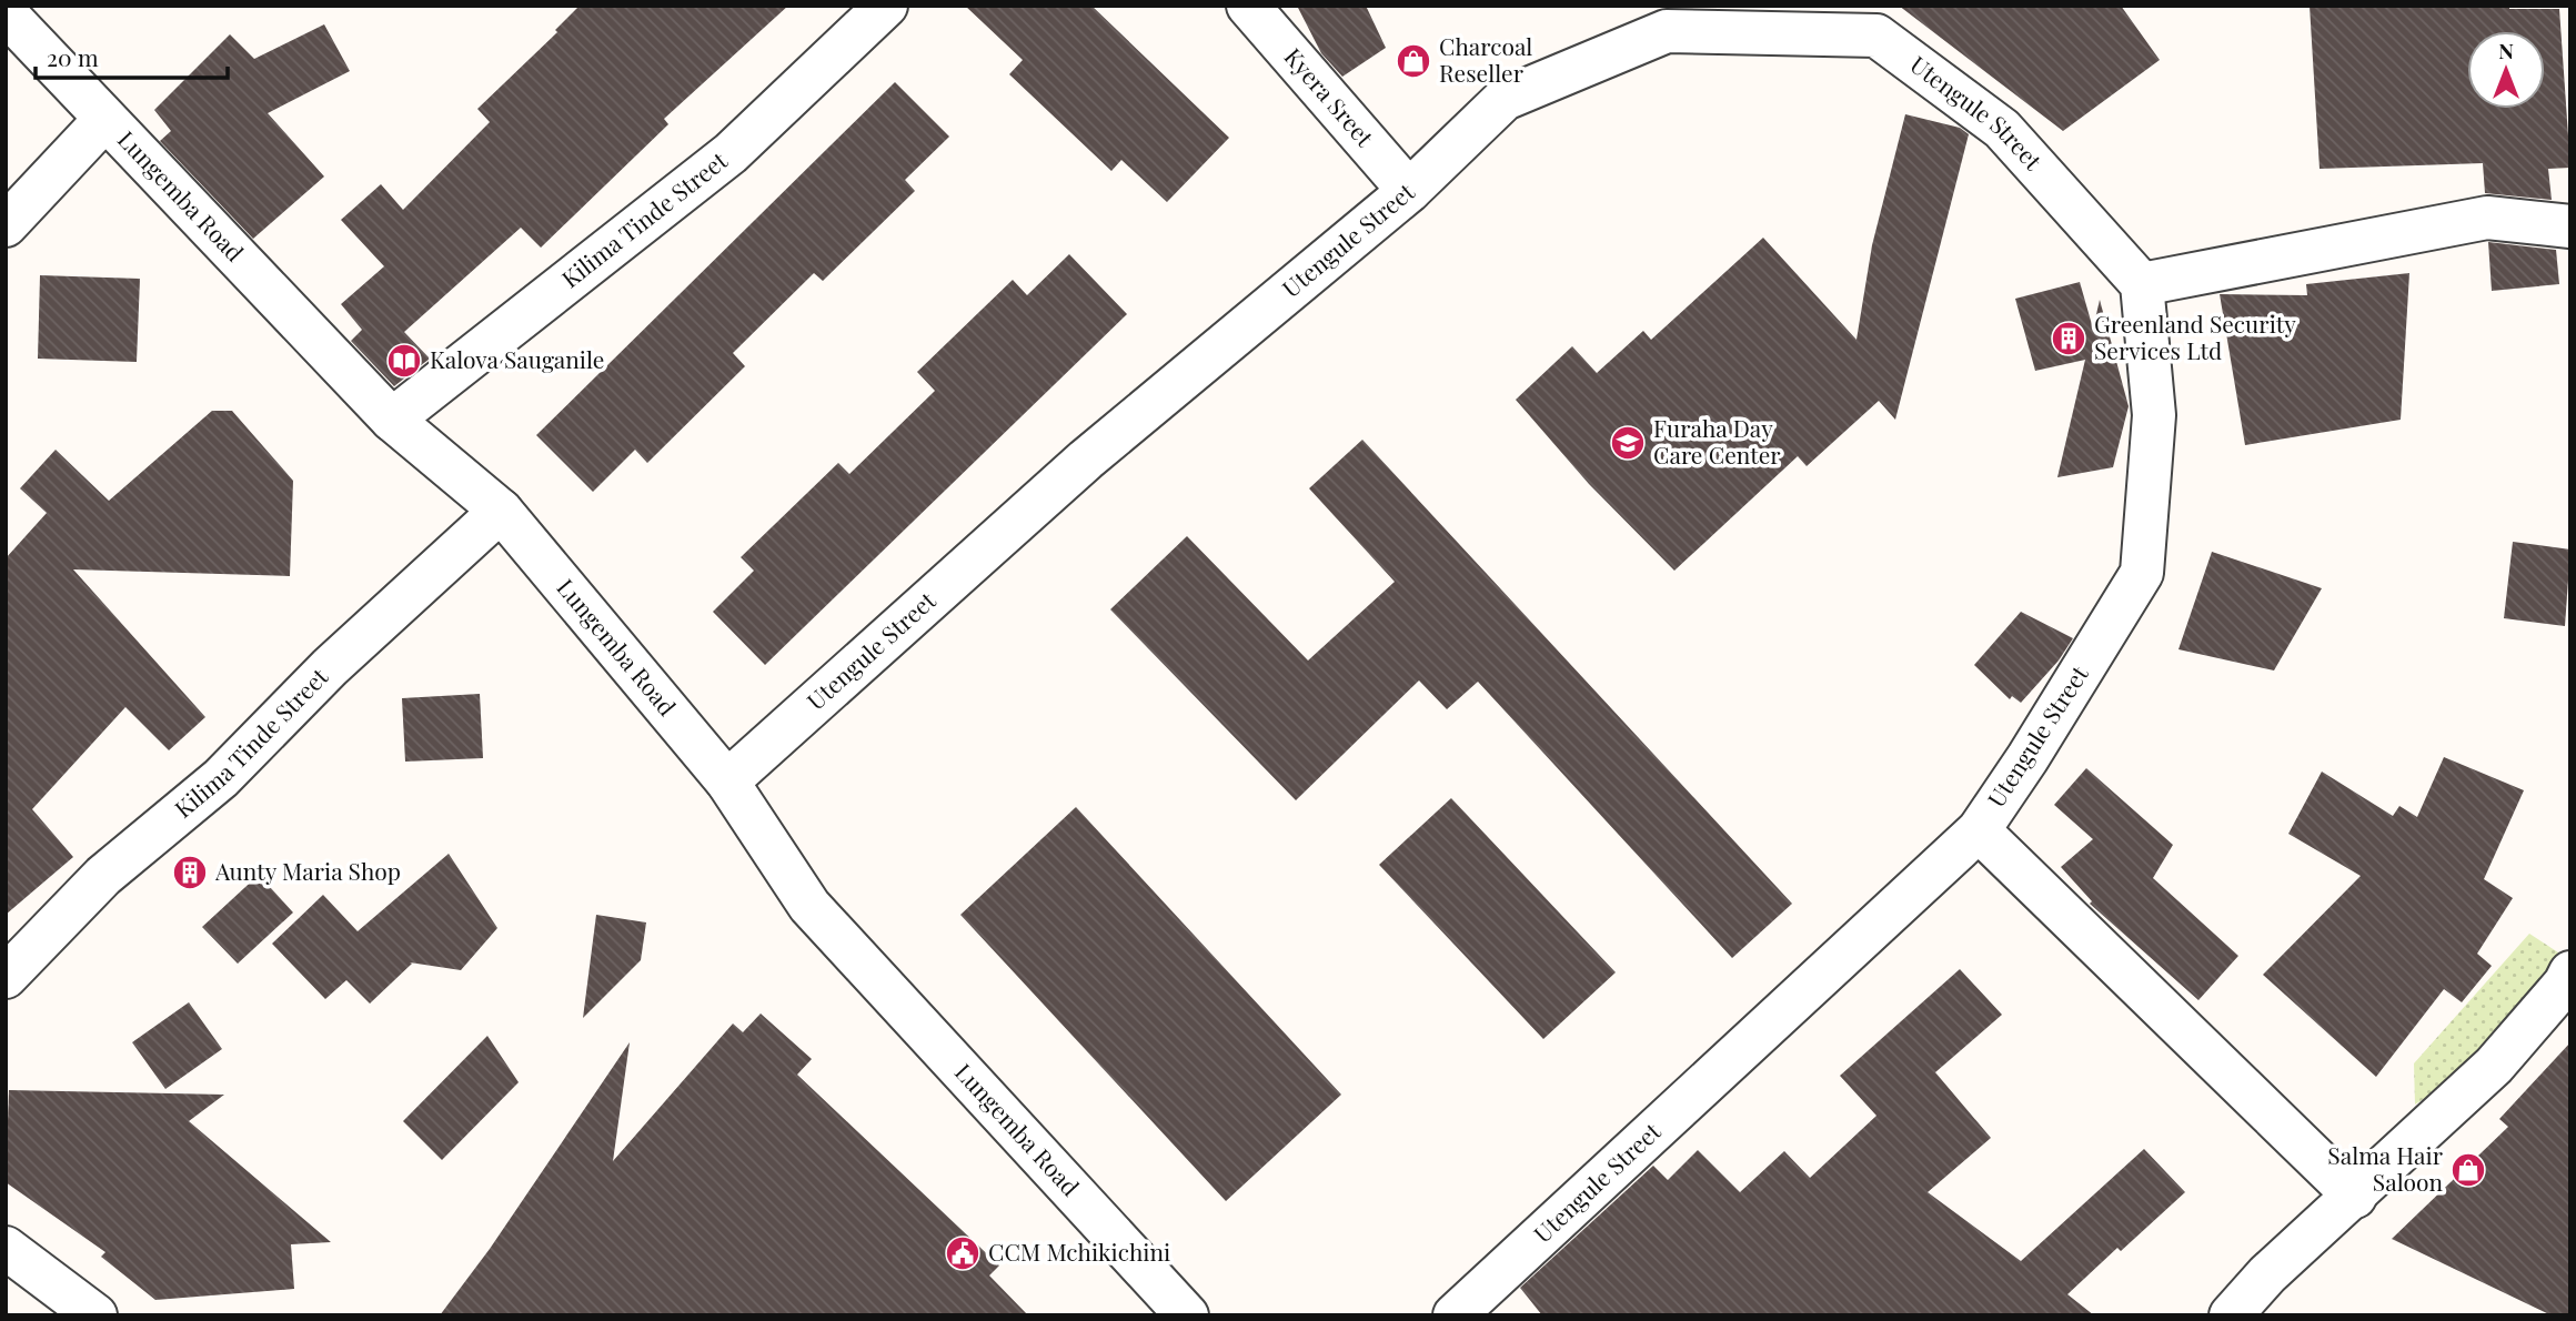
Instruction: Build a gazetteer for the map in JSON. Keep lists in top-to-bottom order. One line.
{"streets":{"street":["Kyera Sreet","Utengule Street","Lungemba Road","Kilima Tinde Street"]},"crossings":[["Kyera Sreet","Utengule Street"],["Utengule Street","Lungemba Road"],["Lungemba Road","Kilima Tinde Street"]],"places":{"shop":["Charcoal Reseller","Salma Hair Saloon"],"building":["Greenland Security Services Ltd","Aunty Maria Shop"],"library":["Kalova Sauganile"],"school or university":["Furaha Day Care Center"],"public building":["CCM Mchikichini"]},"scale_bar":"20 m","north":"top"}
